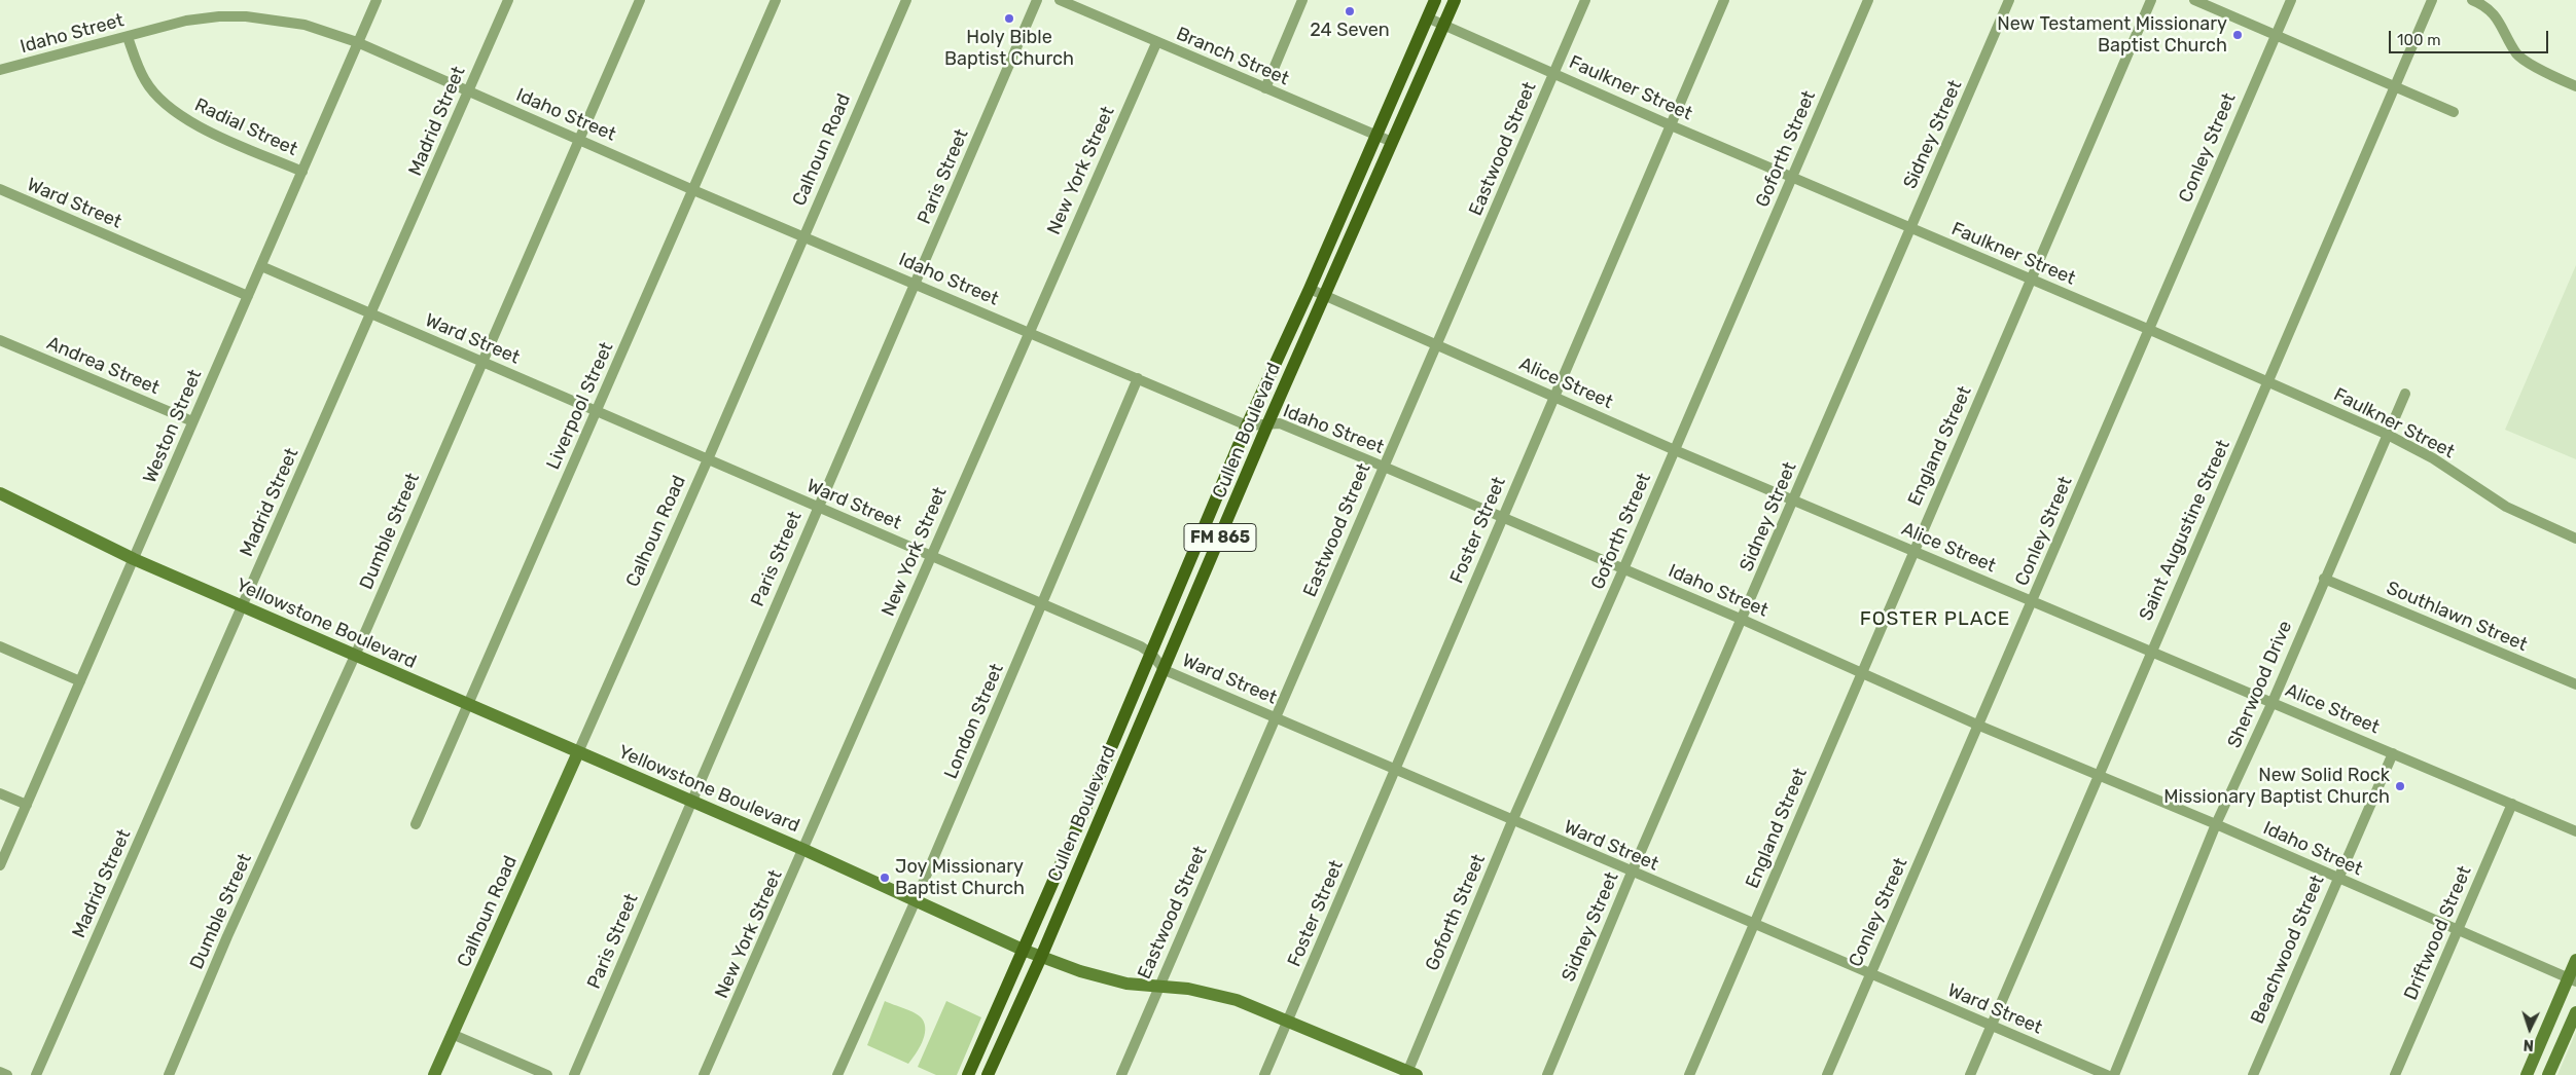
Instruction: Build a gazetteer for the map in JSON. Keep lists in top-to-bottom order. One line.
{"streets":{"main road":["Cullen Boulevard","FM 865"],"street":["Idaho Street","Branch Street","Faulkner Street","Madrid Street","Radial Street","Sidney Street","Conley Street","Eastwood Street","Goforth Street","Calhoun Road","New York Street","Paris Street","Ward Street","Andrea Street","Alice Street","Liverpool Street","Weston Street","England Street","Foster Street","Saint Augustine Street","Dumble Street","Southlawn Street","Yellowstone Boulevard","Sherwood Drive","London Street","Driftwood Street","Beachwood Street"]},"crossings":[["Idaho Street","Madrid Street"],["Idaho Street","Radial Street"],["Idaho Street","Sidney Street"],["Idaho Street","Conley Street"],["Idaho Street","Eastwood Street"],["Idaho Street","Goforth Street"],["Idaho Street","Calhoun Road"],["Idaho Street","New York Street"],["Idaho Street","Paris Street"],["Idaho Street","Liverpool Street"],["Idaho Street","Weston Street"],["Idaho Street","Cullen Boulevard"],["Idaho Street","England Street"],["Idaho Street","Foster Street"],["Idaho Street","Saint Augustine Street"],["Idaho Street","Dumble Street"],["Idaho Street","Sherwood Drive"],["Idaho Street","London Street"],["Idaho Street","Driftwood Street"],["Idaho Street","Beachwood Street"],["Branch Street","New York Street"],["Branch Street","Cullen Boulevard"],["Faulkner Street","Sidney Street"],["Faulkner Street","Conley Street"],["Faulkner Street","Eastwood Street"],["Faulkner Street","Goforth Street"],["Faulkner Street","Cullen Boulevard"],["Faulkner Street","England Street"],["Faulkner Street","Foster Street"],["Faulkner Street","Saint Augustine Street"],["Faulkner Street","Sherwood Drive"],["Madrid Street","Ward Street"],["Madrid Street","Yellowstone Boulevard"],["Radial Street","Weston Street"],["Sidney Street","Ward Street"],["Sidney Street","Alice Street"],["Conley Street","Ward Street"],["Conley Street","Alice Street"],["Eastwood Street","Ward Street"],["Eastwood Street","Alice Street"],["Eastwood Street","Yellowstone Boulevard"],["Goforth Street","Ward Street"],["Goforth Street","Alice Street"],["Goforth Street","Yellowstone Boulevard"],["Calhoun Road","Ward Street"],["Calhoun Road","Yellowstone Boulevard"],["New York Street","Ward Street"],["New York Street","Yellowstone Boulevard"],["Paris Street","Ward Street"],["Paris Street","Yellowstone Boulevard"],["Ward Street","Liverpool Street"],["Ward Street","Weston Street"],["Ward Street","Cullen Boulevard"],["Ward Street","England Street"],["Ward Street","Foster Street"],["Ward Street","Saint Augustine Street"],["Ward Street","Dumble Street"],["Ward Street","London Street"],["Andrea Street","Weston Street"],["Alice Street","Cullen Boulevard"],["Alice Street","England Street"],["Alice Street","Foster Street"],["Alice Street","Saint Augustine Street"],["Alice Street","Sherwood Drive"],["Alice Street","Driftwood Street"],["Alice Street","Beachwood Street"],["Liverpool Street","Yellowstone Boulevard"],["Weston Street","Yellowstone Boulevard"],["Cullen Boulevard","Yellowstone Boulevard"],["Foster Street","Yellowstone Boulevard"],["Dumble Street","Yellowstone Boulevard"],["Southlawn Street","Sherwood Drive"],["Yellowstone Boulevard","London Street"]],"districts":["FOSTER PLACE"],"places":["24 Seven","Holy Bible Baptist Church","New Testament Missionary Baptist Church","New Solid Rock Missionary Baptist Church","Joy Missionary Baptist Church"],"scale_bar":"100 m","north":"bottom"}
